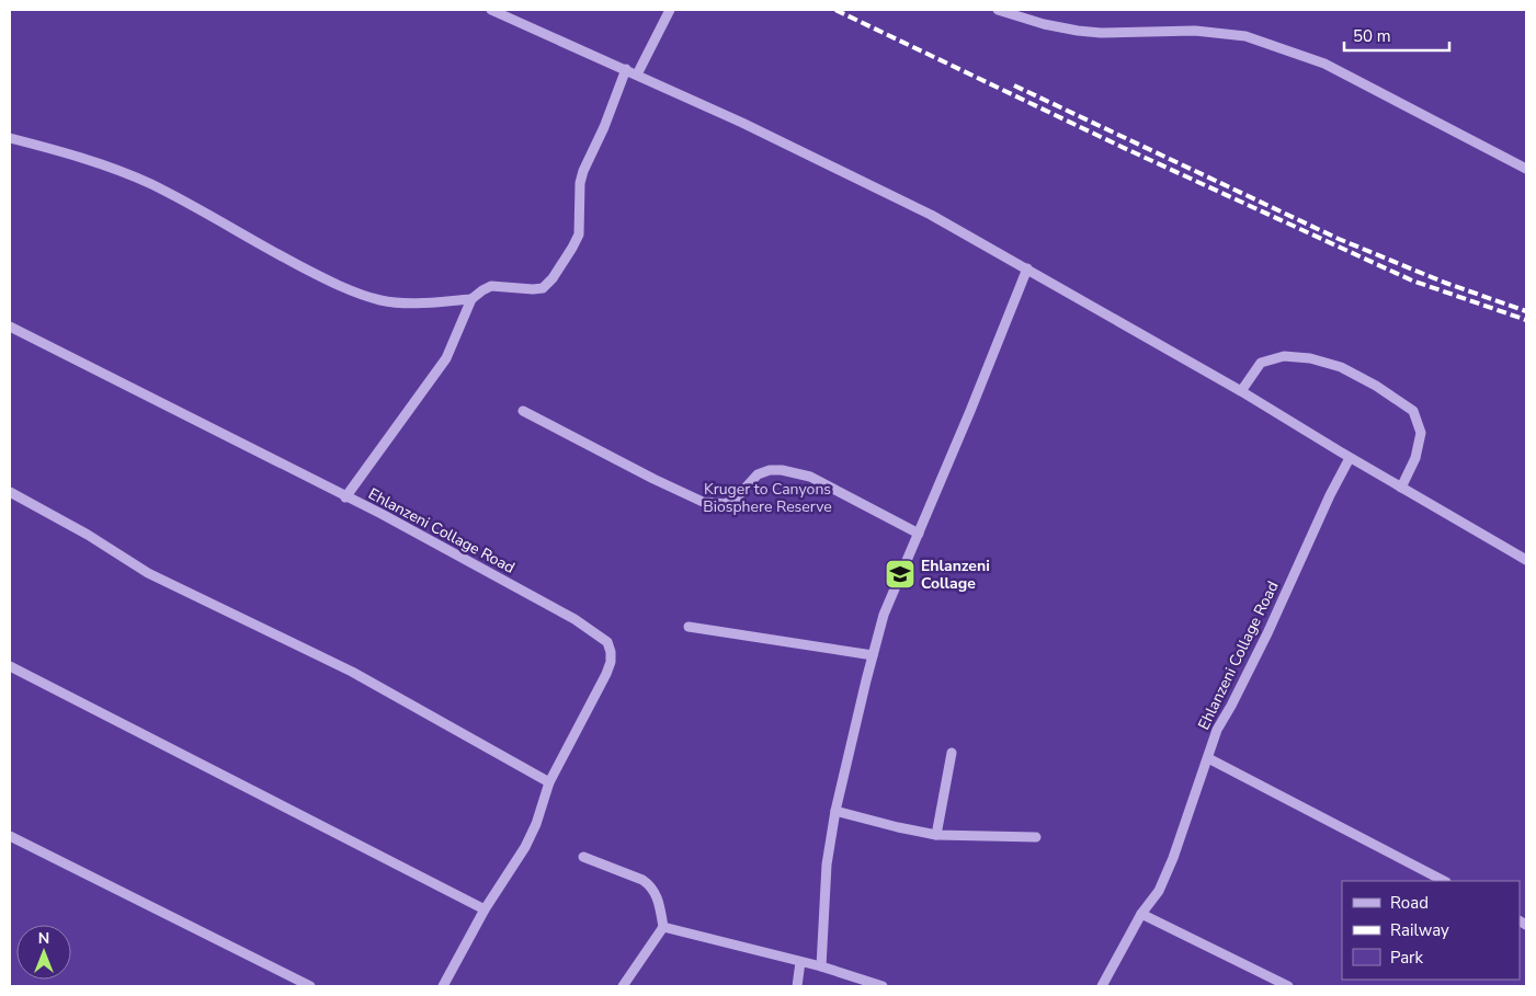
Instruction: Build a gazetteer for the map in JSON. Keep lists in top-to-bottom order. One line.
{"streets":{"street":["Ehlanzeni Collage Road"]},"parks":["Kruger to Canyons Biosphere Reserve"],"places":{"school or university":["Ehlanzeni Collage"]},"legend":["Road","Railway","Park"],"scale_bar":"50 m","north":"top"}
